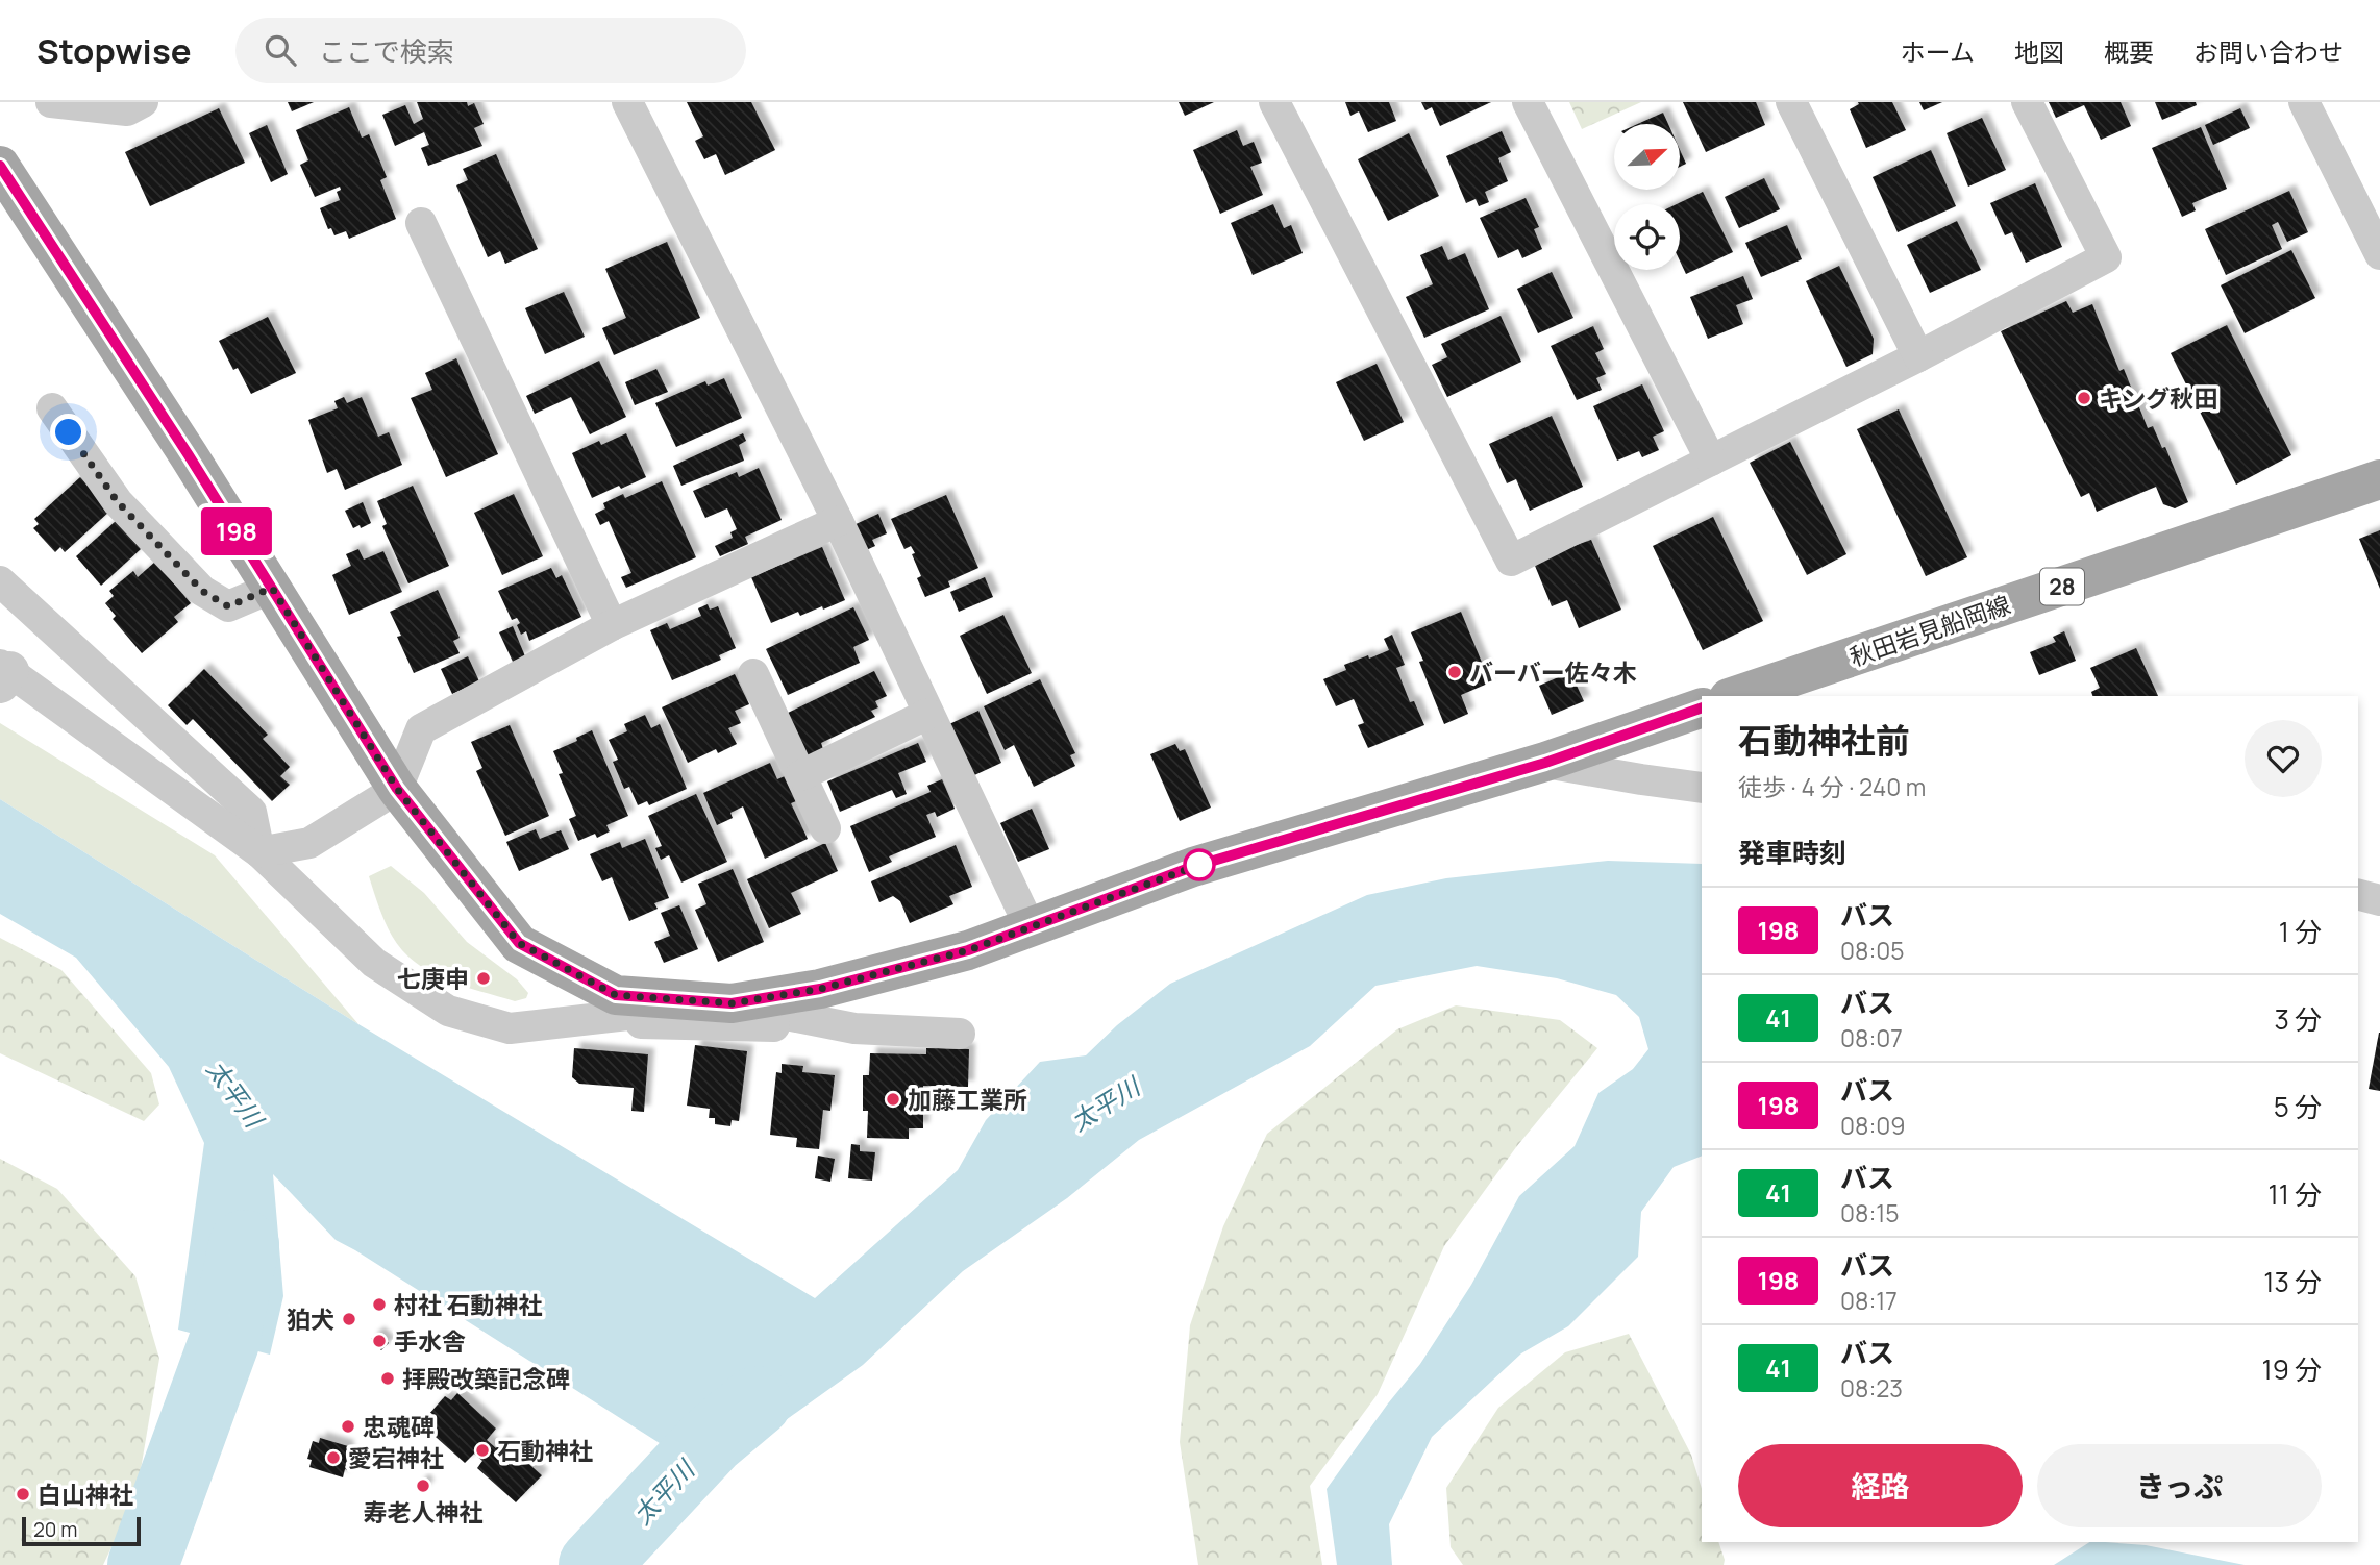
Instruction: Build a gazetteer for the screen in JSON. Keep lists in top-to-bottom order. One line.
{"streets":{"main road":["28","秋田岩見船岡線"]},"water":["太平川"],"places":["キング秋田","バーバー佐々木","七庚申","加藤工業所","村社 石動神社","狛犬","手水舎","拝殿改築記念碑","忠魂碑","石動神社","愛宕神社","寿老人神社","白山神社"],"lines":["bus line 198"],"scale_bar":"20 m","north":"top right","page":{"header":"Stopwise","search":"ここで検索","nav":["ホーム","地図","概要","お問い合わせ"],"on_map":"198","heading":[["石動神社前","徒歩 · 4 分 · 240 m"],"発車時刻"],"list":[{"mark":"198","name":"バス","note":"08:05","value":"1 分"},{"mark":"41","name":"バス","note":"08:07","value":"3 分"},{"mark":"198","name":"バス","note":"08:09","value":"5 分"},{"mark":"41","name":"バス","note":"08:15","value":"11 分"},{"mark":"198","name":"バス","note":"08:17","value":"13 分"},{"mark":"41","name":"バス","note":"08:23","value":"19 分"}],"buttons":["経路","きっぷ"],"scale":"20 m"}}
